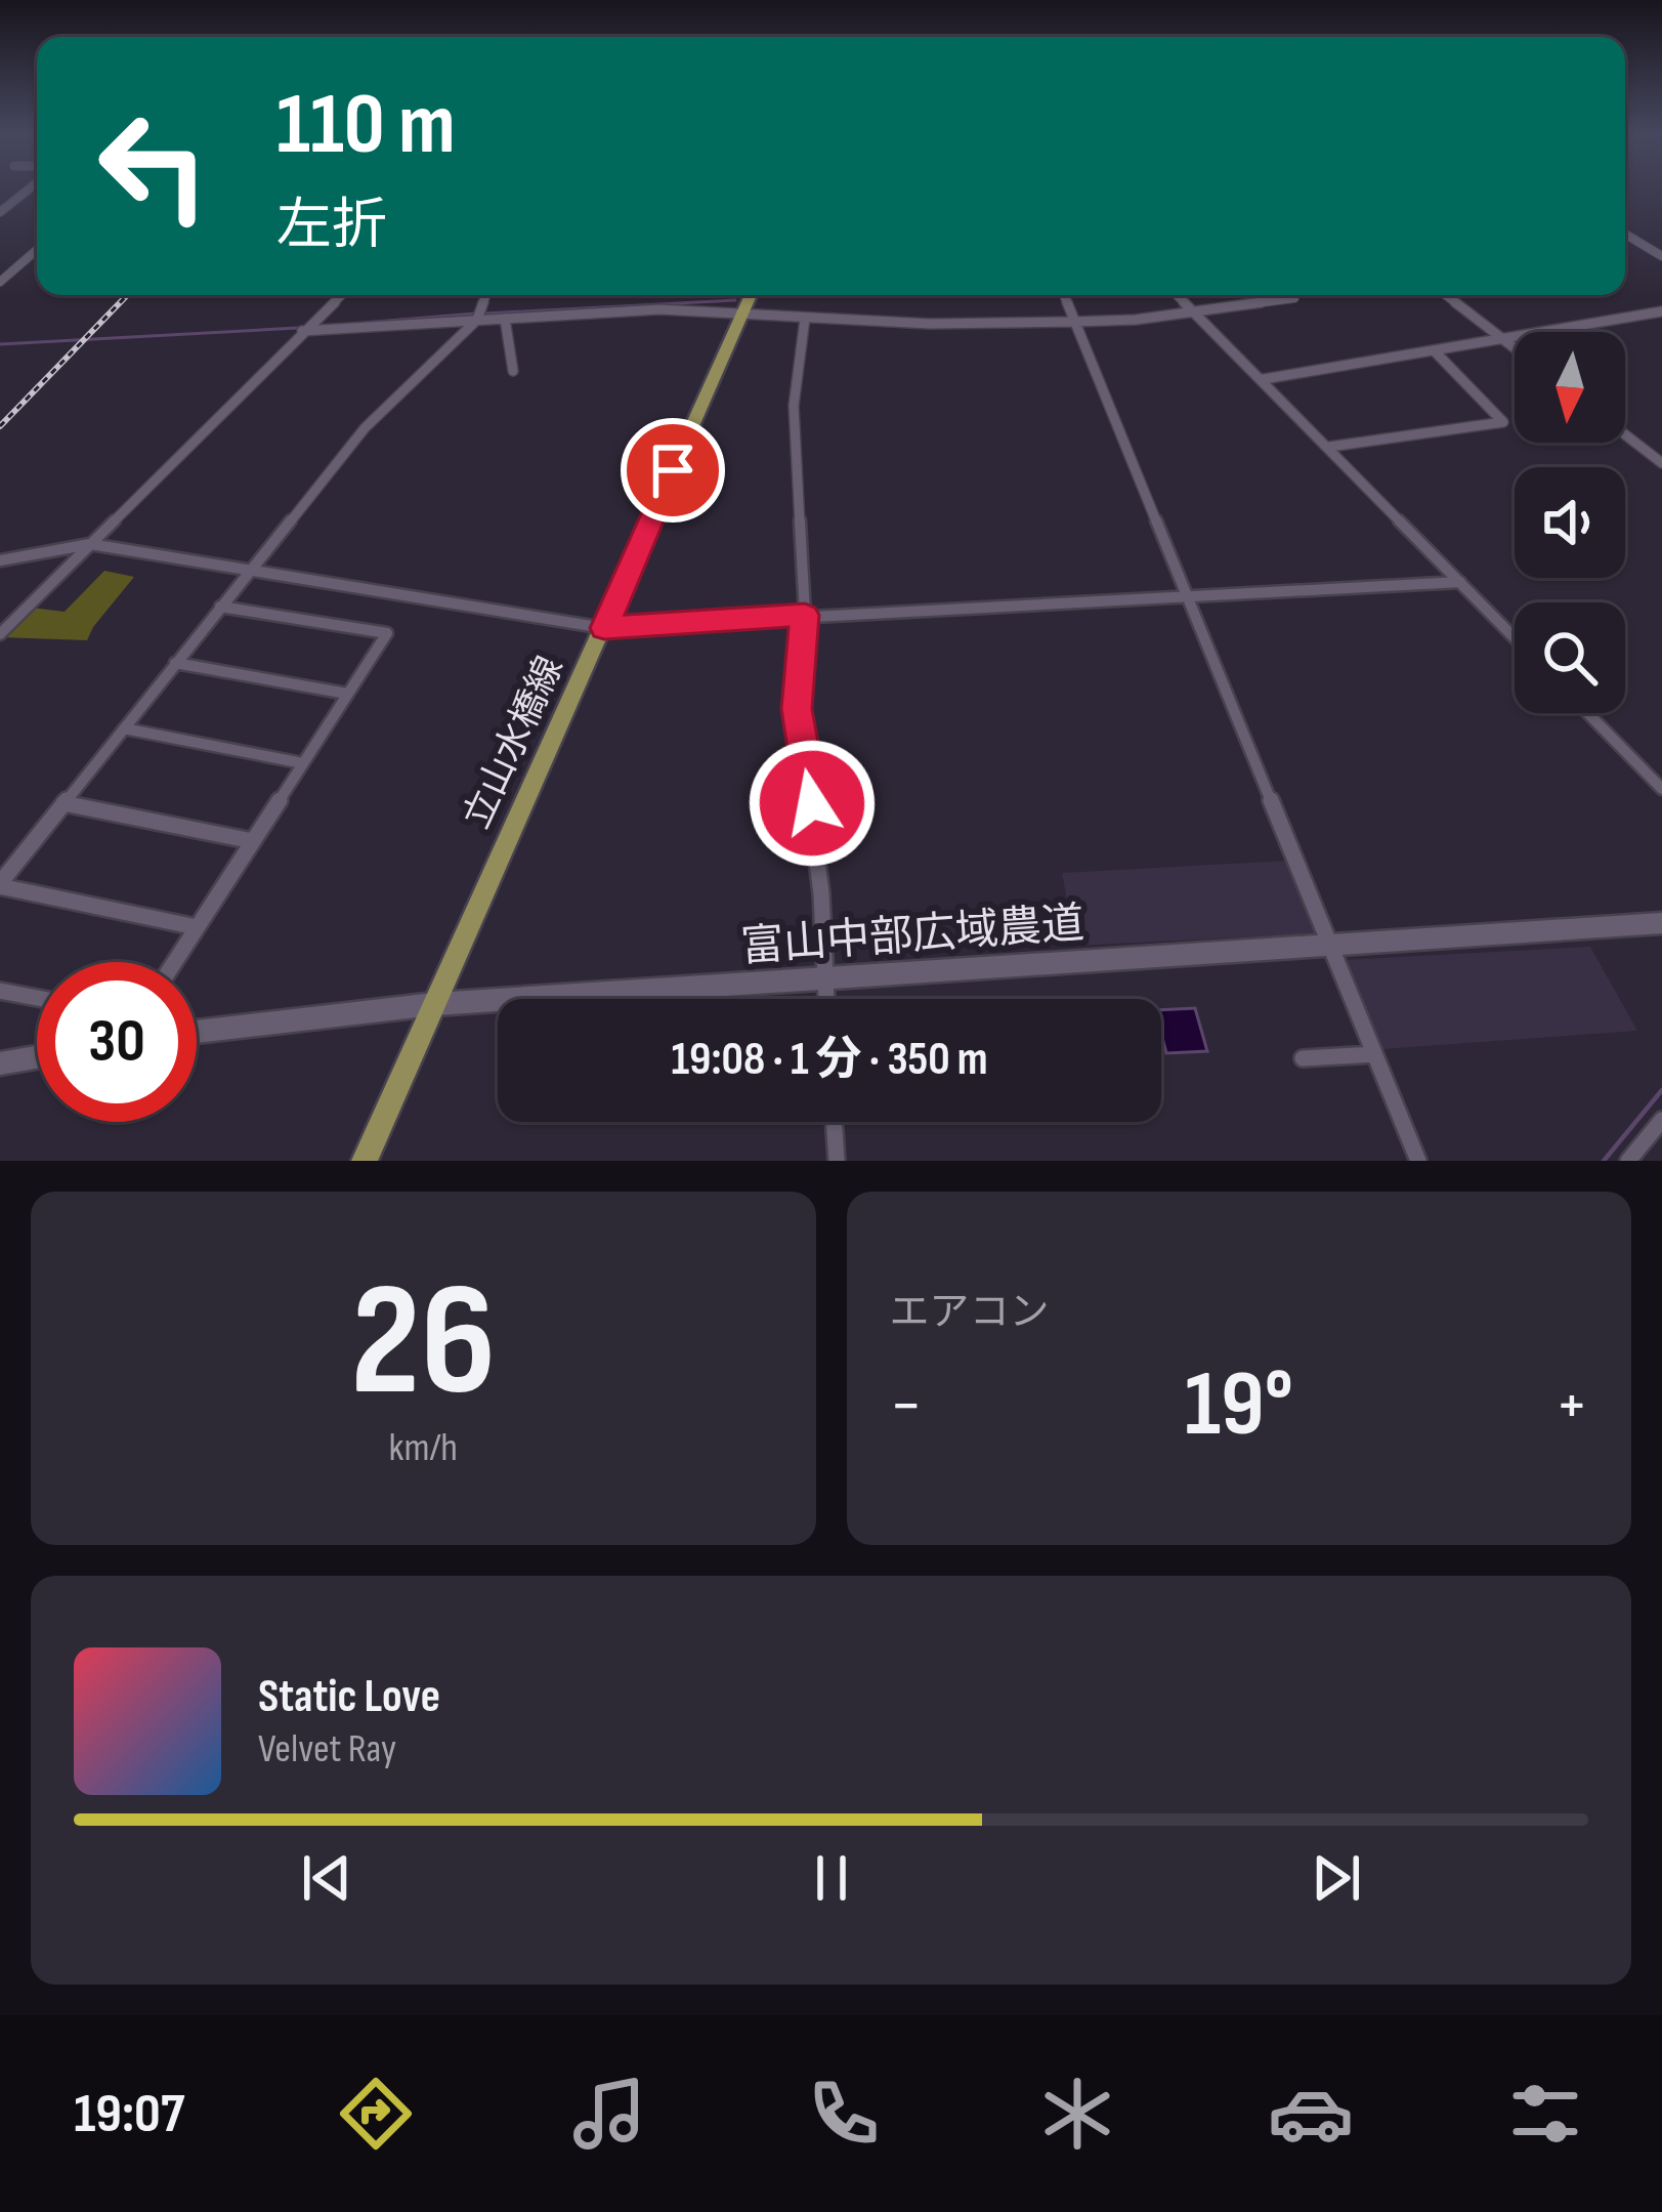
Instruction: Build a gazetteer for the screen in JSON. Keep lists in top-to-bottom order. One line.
{"streets":{"main road":["立山水橋線"],"street":["富山中部広域農道"]},"crossings":[["立山水橋線","富山中部広域農道"]],"north":"bottom","page":{"turn":["110 m","左折"],"limit":"30","trip":"19:08 · 1 分 · 350 m","tile":[["26","km/h"],"エアコン"],"heat":["−","19°","+"],"song":["Static Love","Velvet Ray"],"tabs":"19:07"}}
